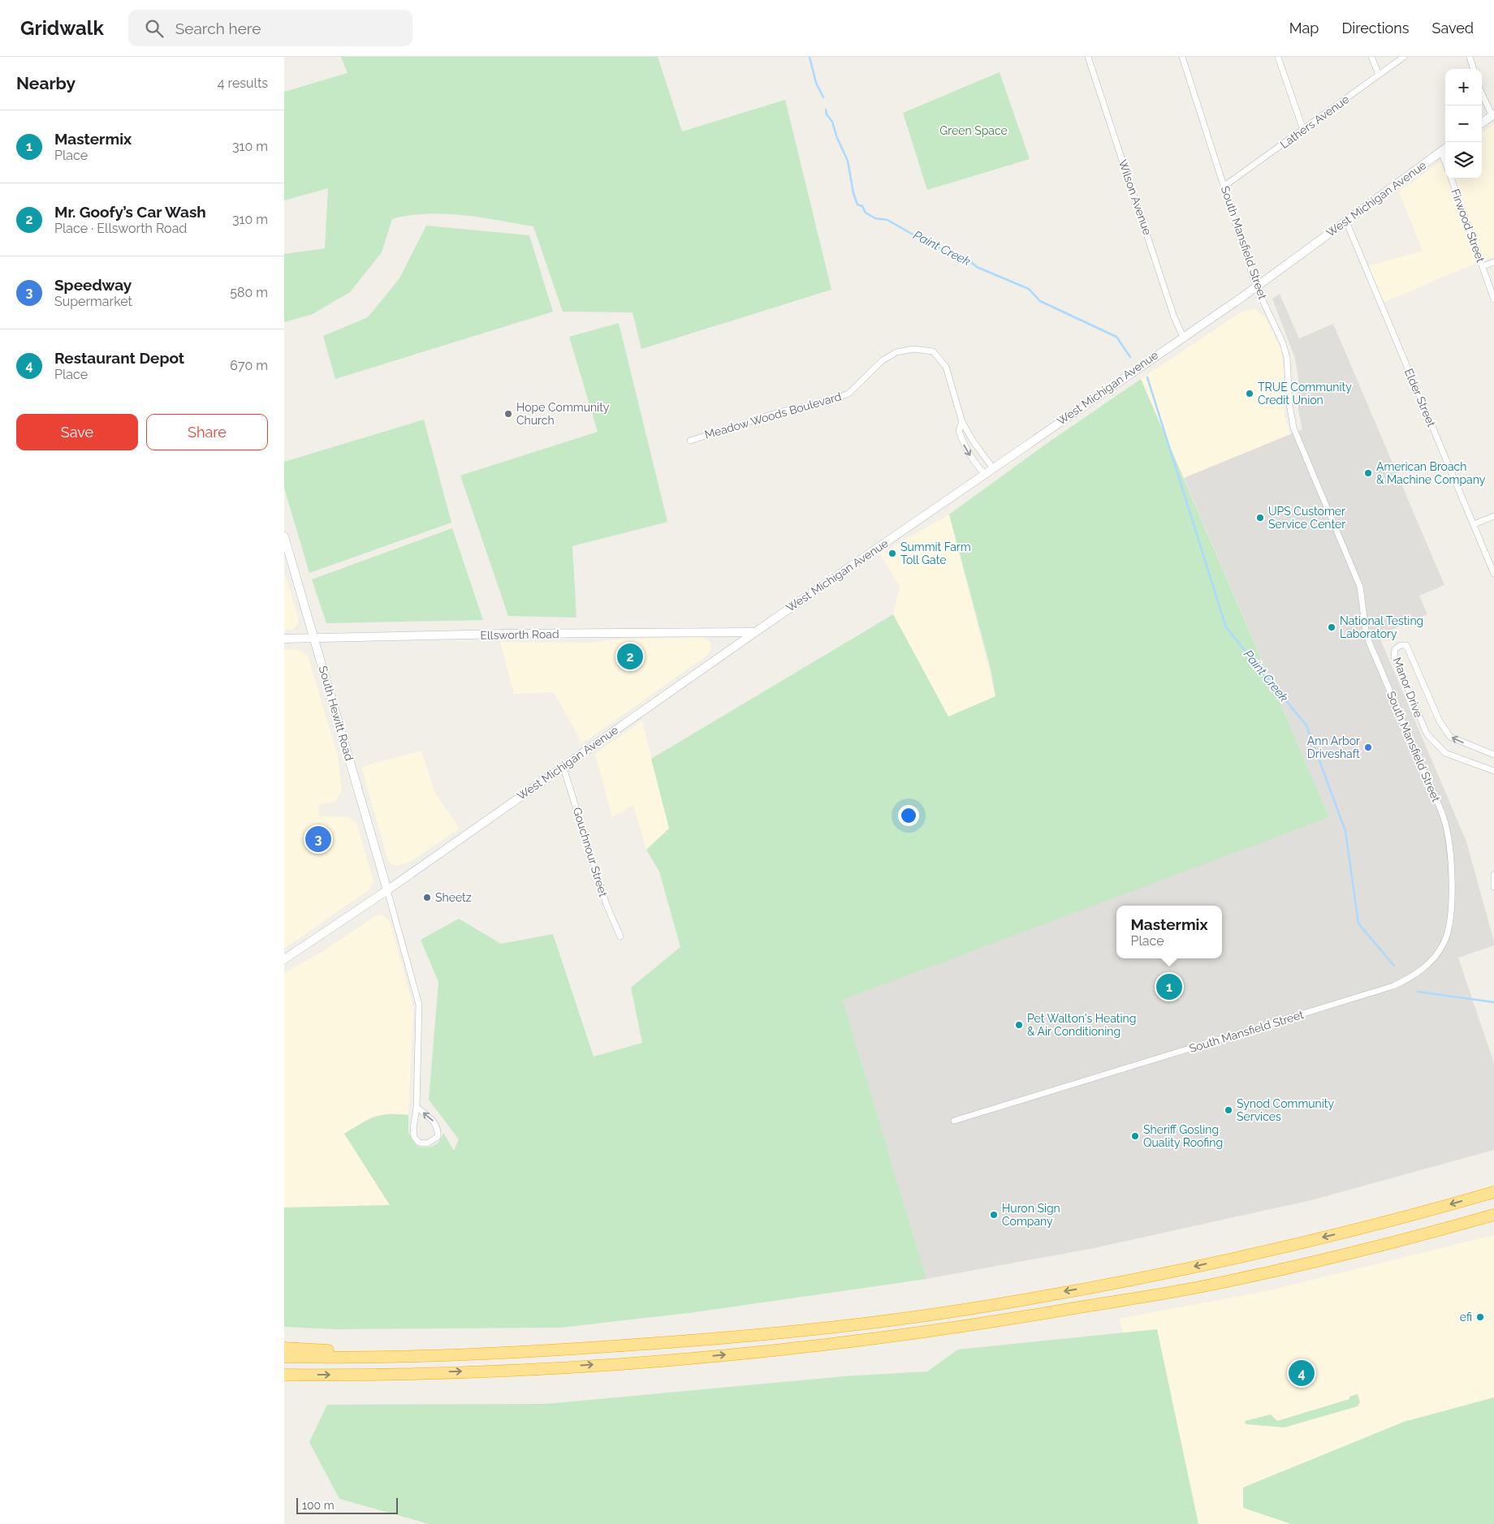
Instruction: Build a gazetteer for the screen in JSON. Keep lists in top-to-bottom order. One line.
{"streets":{"main road":["West Michigan Avenue","Ellsworth Road","South Hewitt Road"],"street":["Lathers Avenue","Wilson Avenue","Firwood Street","South Mansfield Street","Elder Street","Meadow Woods Boulevard","Manor Drive","Gouchnour Street"]},"crossings":[["Lathers Avenue","South Mansfield Street"],["Wilson Avenue","West Michigan Avenue"],["West Michigan Avenue","South Mansfield Street"],["West Michigan Avenue","Elder Street"],["West Michigan Avenue","Meadow Woods Boulevard"],["West Michigan Avenue","Ellsworth Road"],["West Michigan Avenue","South Hewitt Road"],["West Michigan Avenue","Gouchnour Street"],["Ellsworth Road","South Hewitt Road"]],"water":["Paint Creek"],"parks":["Green Space"],"places":["TRUE Community Credit Union","Hope Community Church","American Broach & Machine Company","UPS Customer Service Center","Summit Farm Toll Gate","National Testing Laboratory","Ann Arbor Driveshaft","Sheetz","Pet Walton's Heating & Air Conditioning","Synod Community Services","Sheriff Gosling Quality Roofing","Huron Sign Company","efi"],"scale_bar":"100 m","page":{"header":"Gridwalk","search":"Search here","nav":["Map","Directions","Saved"],"heading":["Nearby","4 results"],"map_buttons":["+","−"],"list":[{"mark":"1","name":"Mastermix","note":"Place","value":"310 m"},{"mark":"2","name":"Mr. Goofy’s Car Wash","note":"Place · Ellsworth Road","value":"310 m"},{"mark":"3","name":"Speedway","note":"Supermarket","value":"580 m"},{"mark":"4","name":"Restaurant Depot","note":"Place","value":"670 m"}],"buttons":["Save","Share"],"pins":["2","3","1","4"],"popup":["Mastermix","Place"],"scale":"100 m"}}
